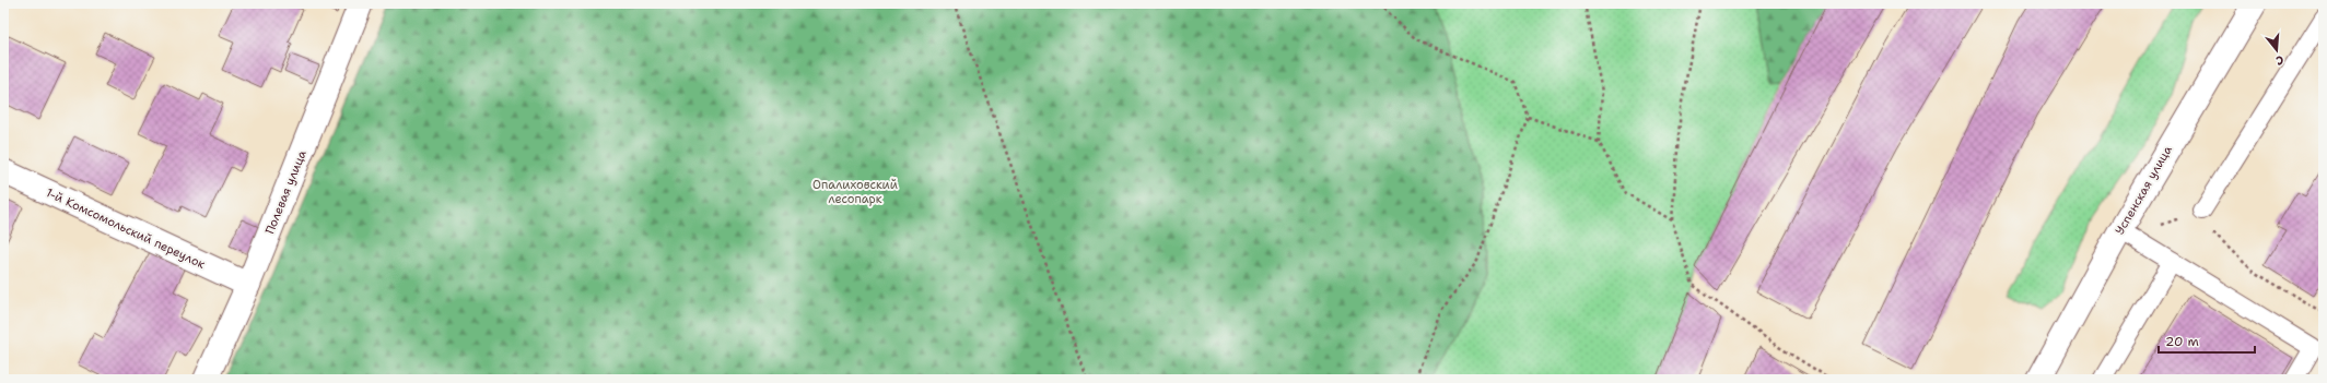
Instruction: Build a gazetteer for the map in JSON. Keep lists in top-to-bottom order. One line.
{"streets":{"street":["Успенская улица","Полевая улица","1-й Комсомольский переулок"]},"crossings":[["Полевая улица","1-й Комсомольский переулок"]],"parks":["Опалиховский лесопарк"],"scale_bar":"20 m","north":"bottom"}
